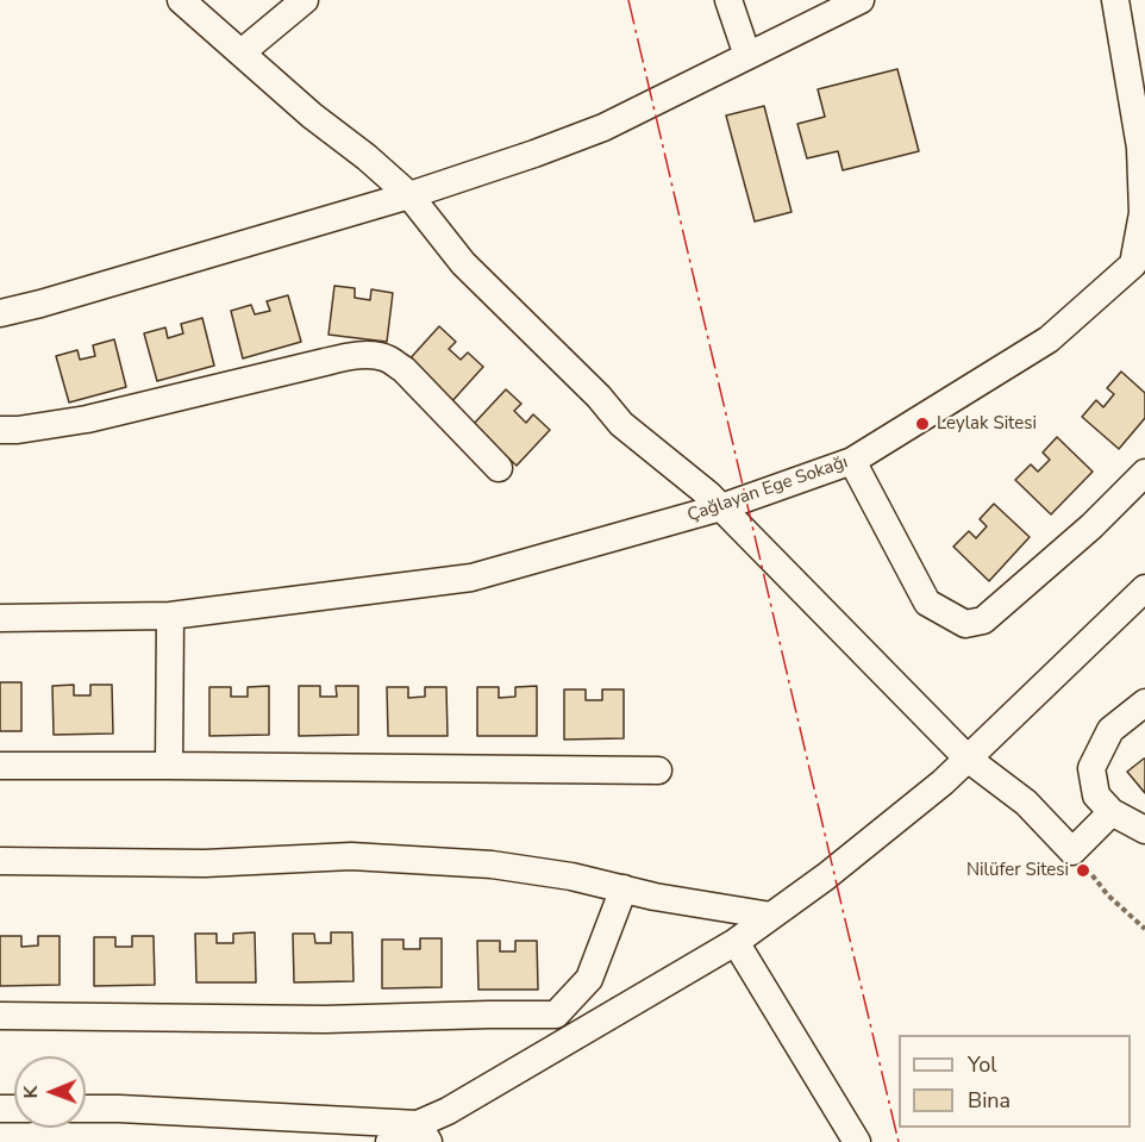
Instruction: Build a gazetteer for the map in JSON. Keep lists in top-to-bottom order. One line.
{"streets":{"street":["Çağlayan Ege Sokağı"]},"places":["Leylak Sitesi","Nilüfer Sitesi"],"legend":["Yol","Bina"],"north":"left"}
